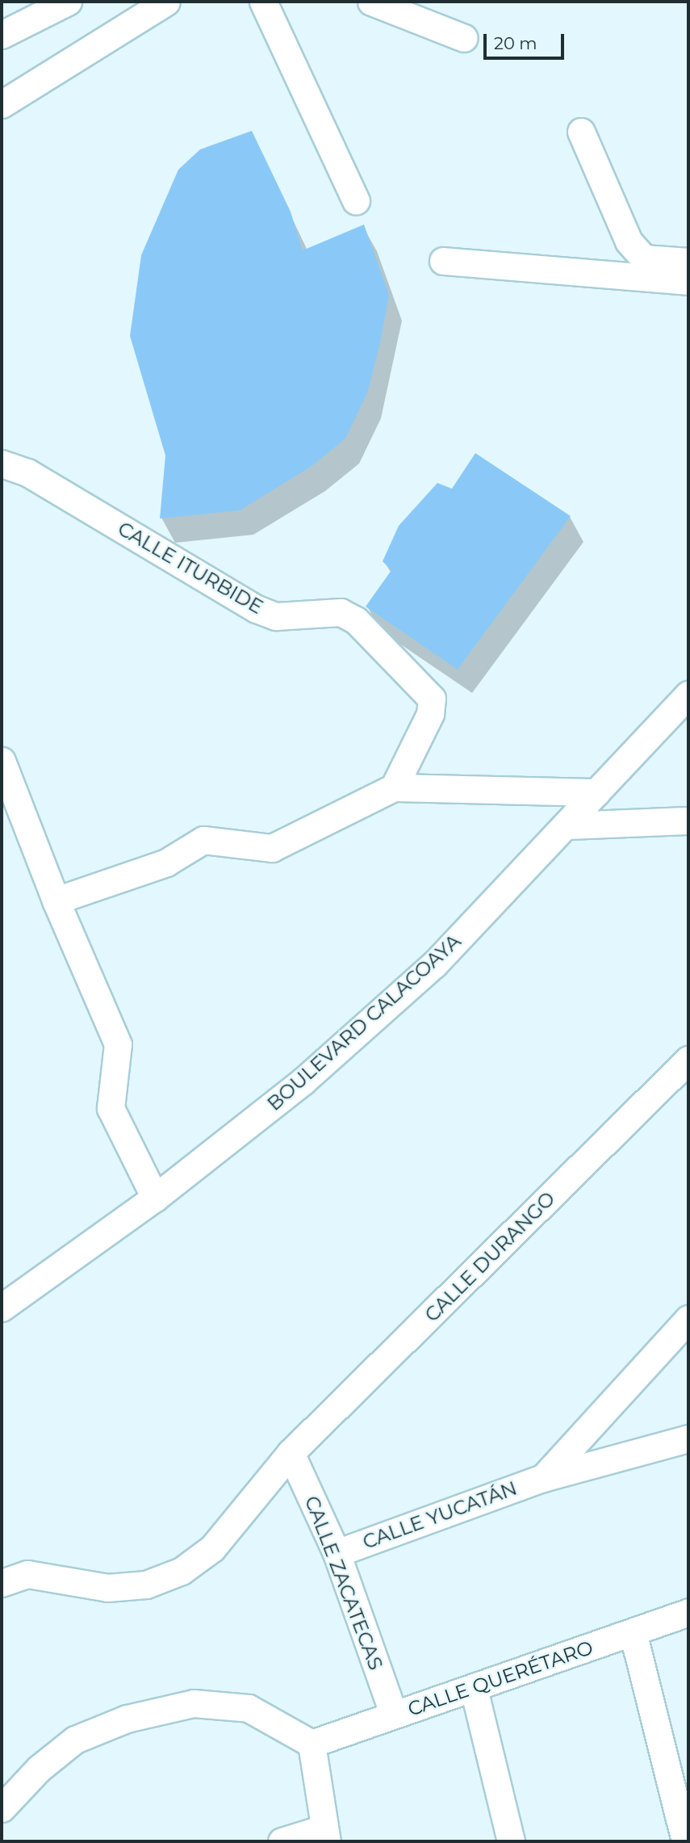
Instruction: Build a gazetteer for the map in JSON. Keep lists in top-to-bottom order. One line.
{"streets":{"street":["CALLE ITURBIDE","BOULEVARD CALACOAYA","CALLE DURANGO","CALLE YUCATÁN","CALLE ZACATECAS","CALLE QUERÉTARO"]},"crossings":[["CALLE DURANGO","CALLE ZACATECAS"],["CALLE YUCATÁN","CALLE ZACATECAS"],["CALLE ZACATECAS","CALLE QUERÉTARO"]],"scale_bar":"20 m"}
